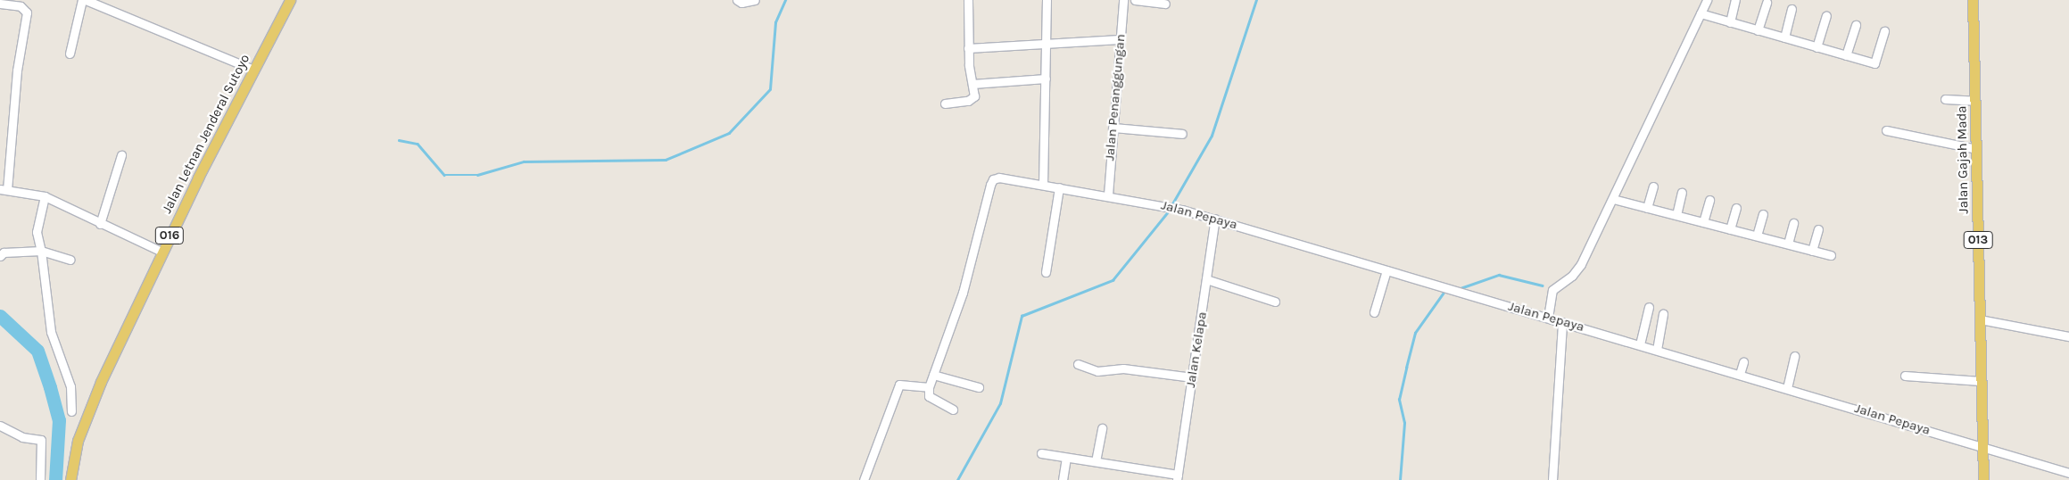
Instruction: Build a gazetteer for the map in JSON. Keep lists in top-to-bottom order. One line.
{"streets":{"main road":["Jalan Letnan Jenderal Sutoyo","Jalan Gajah Mada","016","013"],"street":["Jalan Penanggungan","Jalan Pepaya","Jalan Kelapa"]},"crossings":[["Jalan Penanggungan","Jalan Pepaya"],["Jalan Gajah Mada","Jalan Pepaya"],["Jalan Pepaya","Jalan Kelapa"]]}
